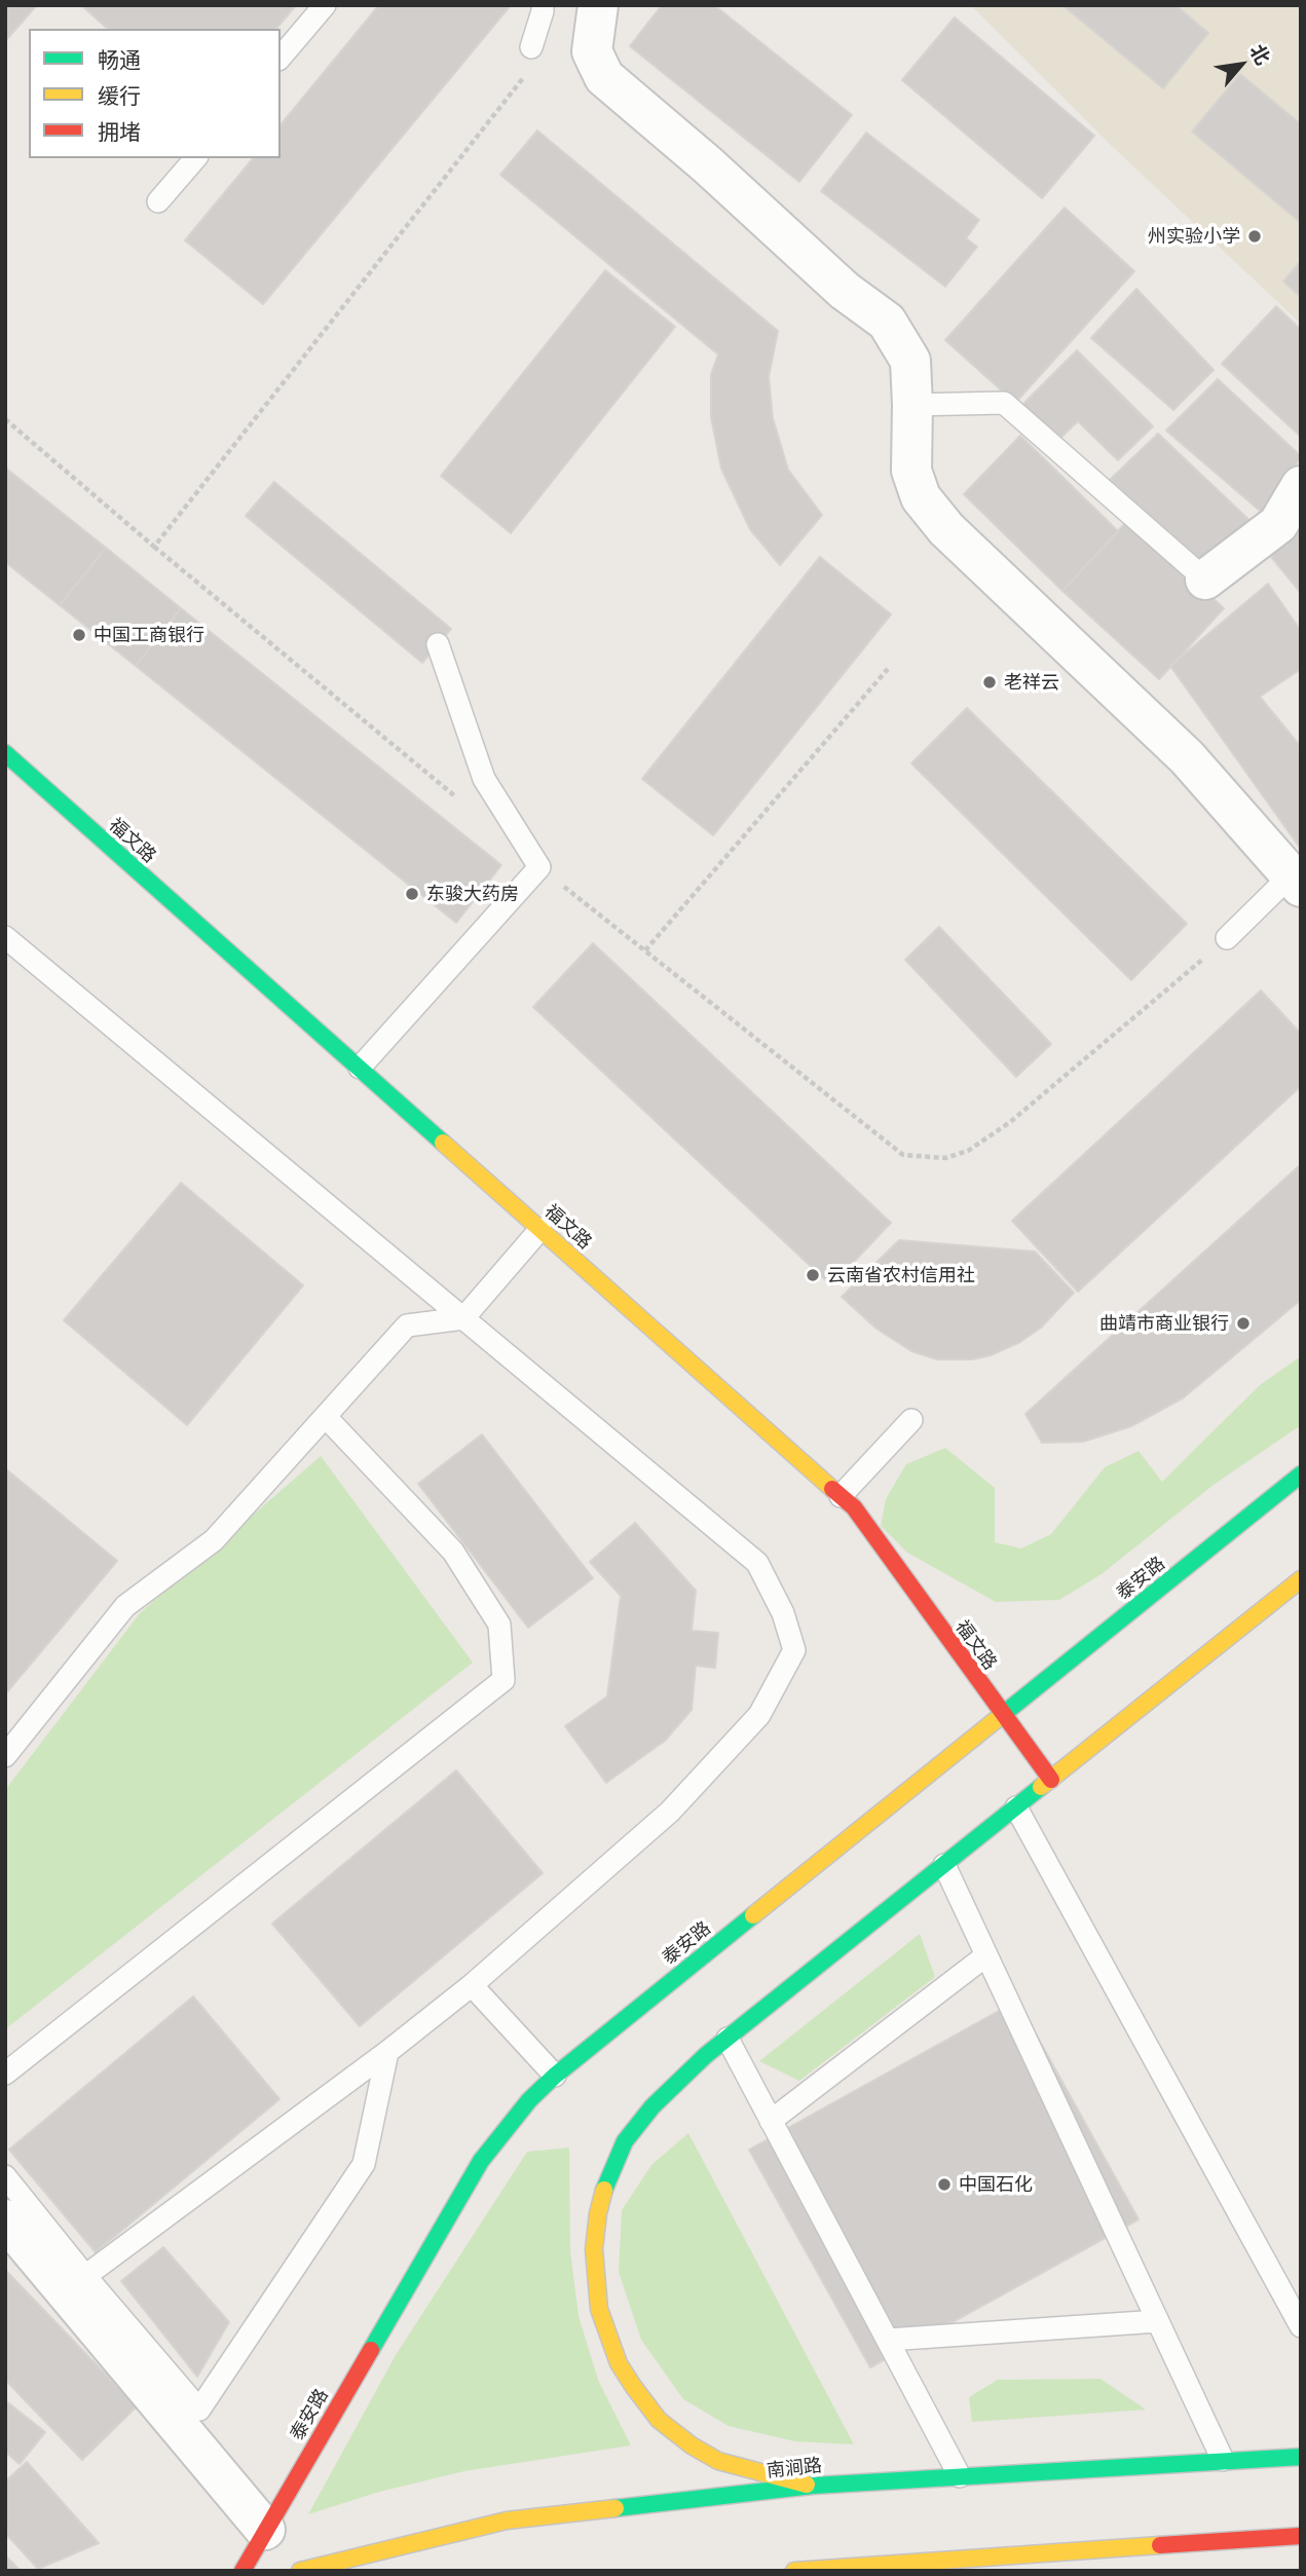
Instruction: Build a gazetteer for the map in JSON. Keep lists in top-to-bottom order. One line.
{"streets":{"main road":["福文路","泰安路","南涧路"]},"crossings":[["福文路","泰安路"]],"places":["州实验小学","中国工商银行","老祥云","东骏大药房","云南省农村信用社","曲靖市商业银行","中国石化"],"legend":["畅通","缓行","拥堵"],"north":"top right"}
